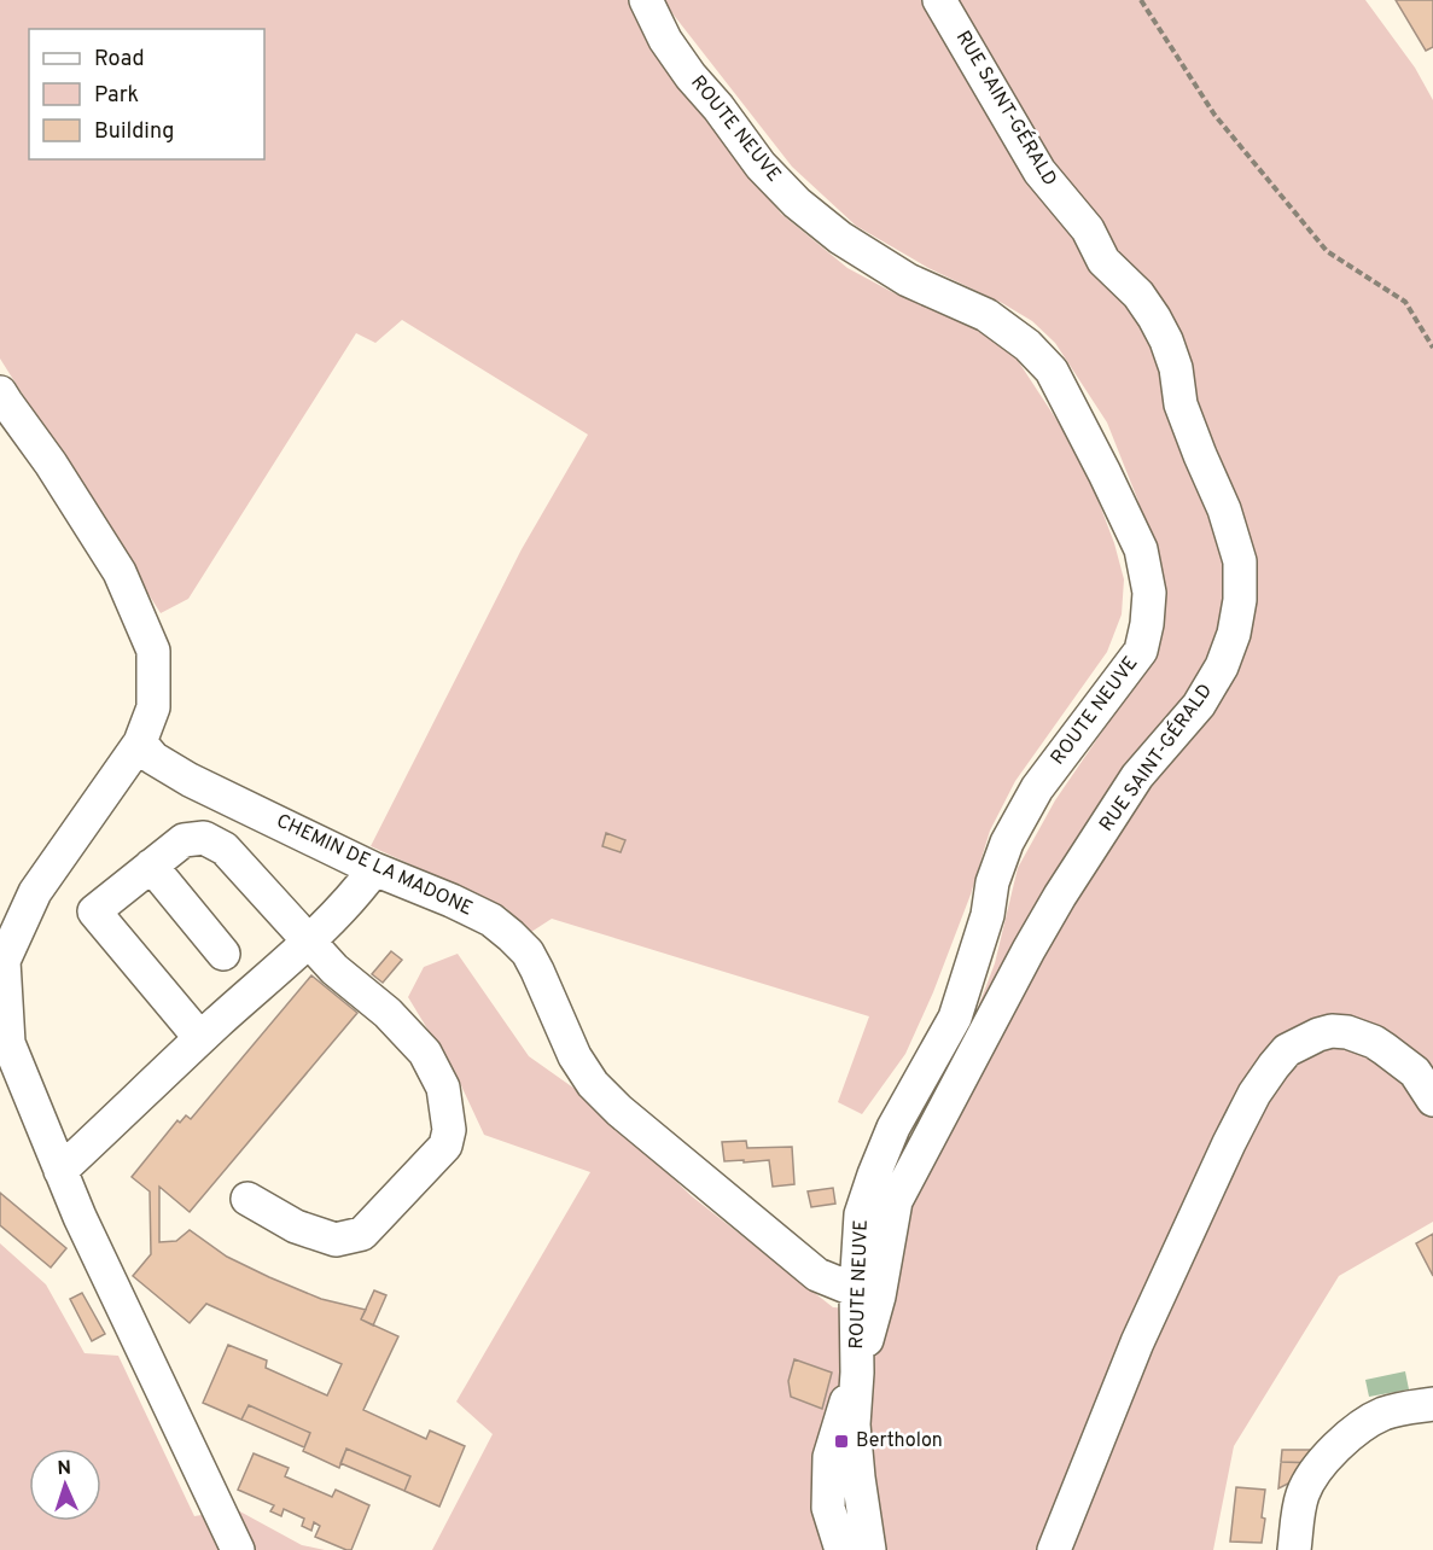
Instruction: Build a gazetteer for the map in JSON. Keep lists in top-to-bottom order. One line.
{"streets":{"street":["RUE SAINT-GÉRALD","ROUTE NEUVE","CHEMIN DE LA MADONE"]},"crossings":[["RUE SAINT-GÉRALD","ROUTE NEUVE"],["ROUTE NEUVE","CHEMIN DE LA MADONE"]],"places":{"transit":["Bertholon"]},"legend":["Road","Park","Building"],"north":"top"}
